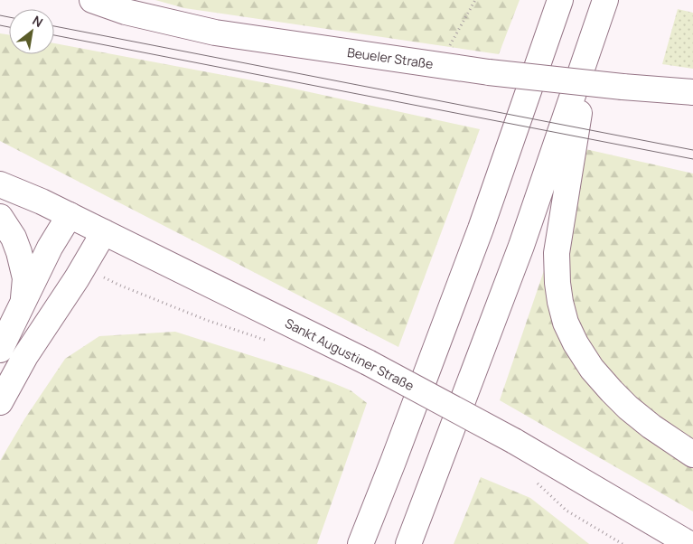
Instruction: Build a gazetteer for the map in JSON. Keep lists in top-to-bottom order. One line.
{"streets":{"main road":["Beueler Straße","Sankt Augustiner Straße"]},"north":"top right"}
